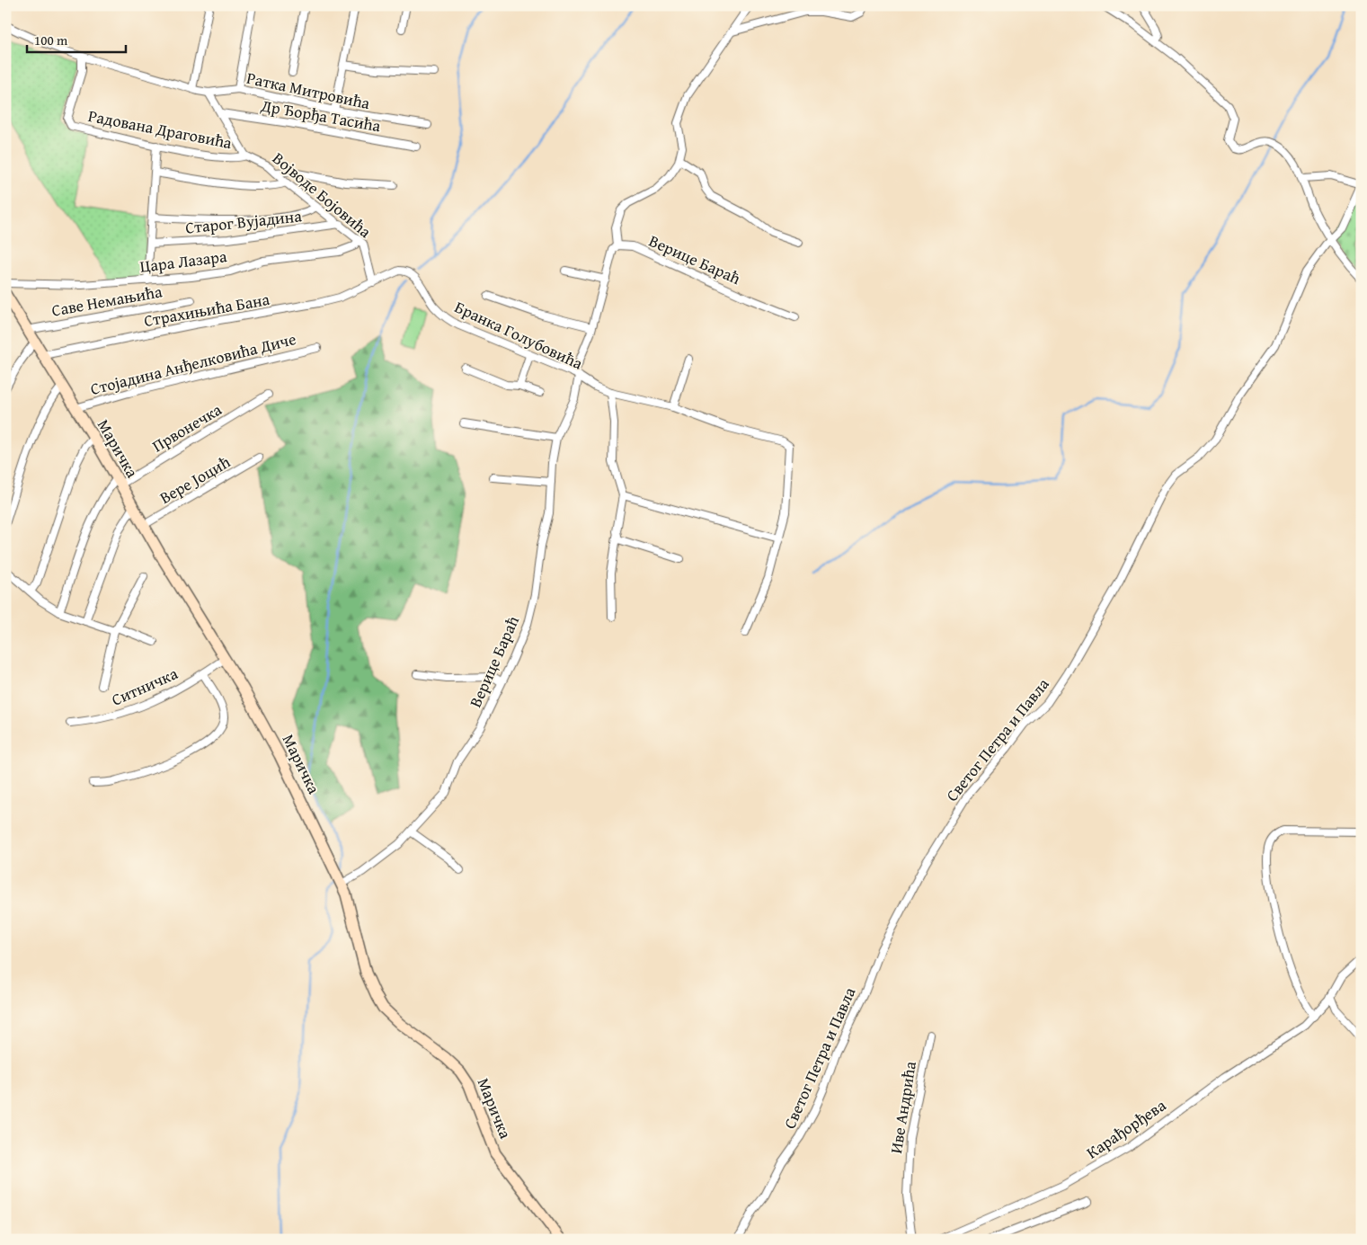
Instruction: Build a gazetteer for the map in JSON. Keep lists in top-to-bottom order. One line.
{"streets":{"street":["Ратка Митровића","Др Ђорђа Тасића","Радована Драговића","Војводе Бојовића","Старог Вујадина","Верице Бараћ","Цара Лазара","Саве Немањића","Страхињића Бана","Бранка Голубовића","Стојадина Анђелковића Диче","Првонечка","Маричка","Вере Јоцић","Ситничка","Светог Петра и Павла","Иве Андрића","Карађорђева"]},"crossings":[["Ратка Митровића","Радована Драговића"],["Радована Драговића","Војводе Бојовића"],["Војводе Бојовића","Старог Вујадина"],["Војводе Бојовића","Цара Лазара"],["Војводе Бојовића","Страхињића Бана"],["Војводе Бојовића","Бранка Голубовића"],["Верице Бараћ","Бранка Голубовића"],["Верице Бараћ","Маричка"],["Саве Немањића","Маричка"],["Страхињића Бана","Бранка Голубовића"],["Страхињића Бана","Маричка"],["Стојадина Анђелковића Диче","Маричка"],["Првонечка","Маричка"],["Маричка","Вере Јоцић"],["Маричка","Ситничка"]],"scale_bar":"100 m"}
